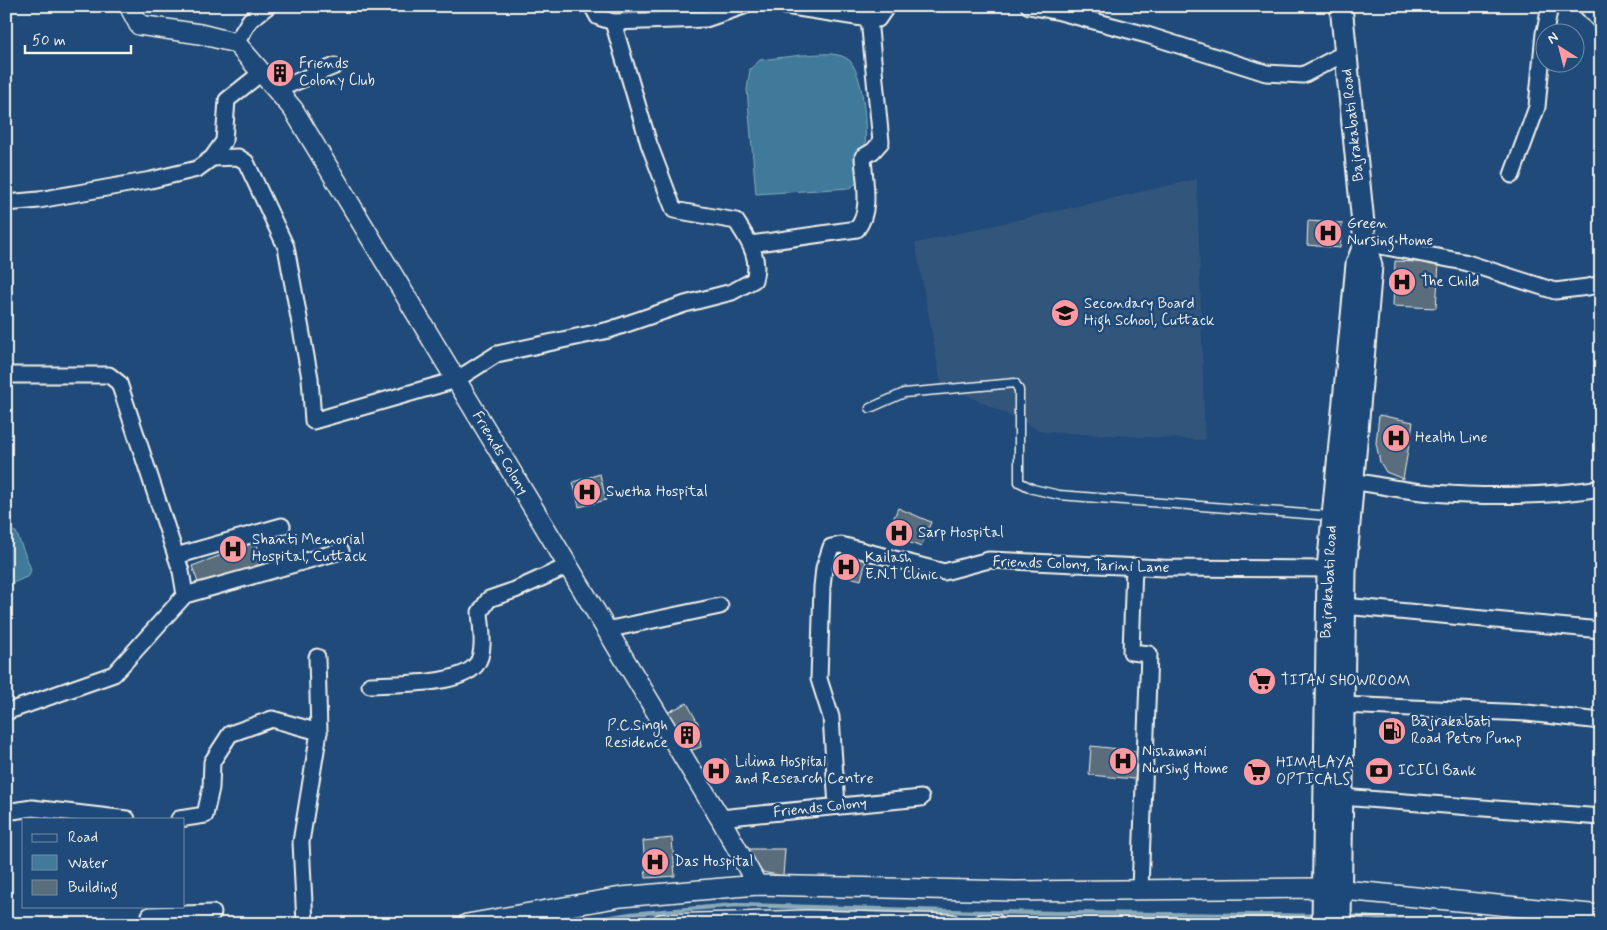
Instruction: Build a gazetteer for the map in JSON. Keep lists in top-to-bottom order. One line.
{"streets":{"main road":["Bajrakabati Road"],"street":["Friends Colony","Friends Colony, Tarini Lane"]},"crossings":[["Bajrakabati Road","Friends Colony, Tarini Lane"],["Friends Colony","Friends Colony, Tarini Lane"]],"places":{"building":["Friends Colony Club","P.C.Singh Residence"],"hospital":["Green Nursing Home","The Child","Health Line","Swetha Hospital","Sarp Hospital","Shanti Memorial Hospital, Cuttack","Kailash E.N.T Clinic","Nishamani Nursing Home","Lilima Hospital and Research Centre","Das Hospital"],"school or university":["Secondary Board High School, Cuttack"],"supermarket":["TITAN SHOWROOM","HIMALAYA OPTICALS"],"fuel station":["Bajrakabati Road Petro Pump"],"bank":["ICICI Bank"]},"legend":["Road","Water","Building"],"scale_bar":"50 m","north":"top left"}
